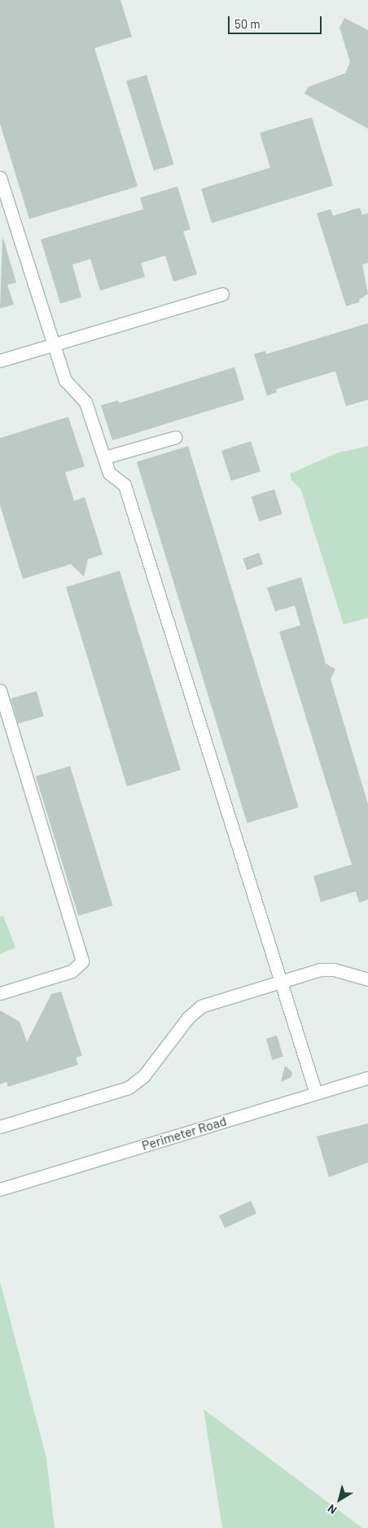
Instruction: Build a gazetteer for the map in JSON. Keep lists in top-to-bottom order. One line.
{"streets":{"street":["Perimeter Road"]},"scale_bar":"50 m","north":"bottom left"}
